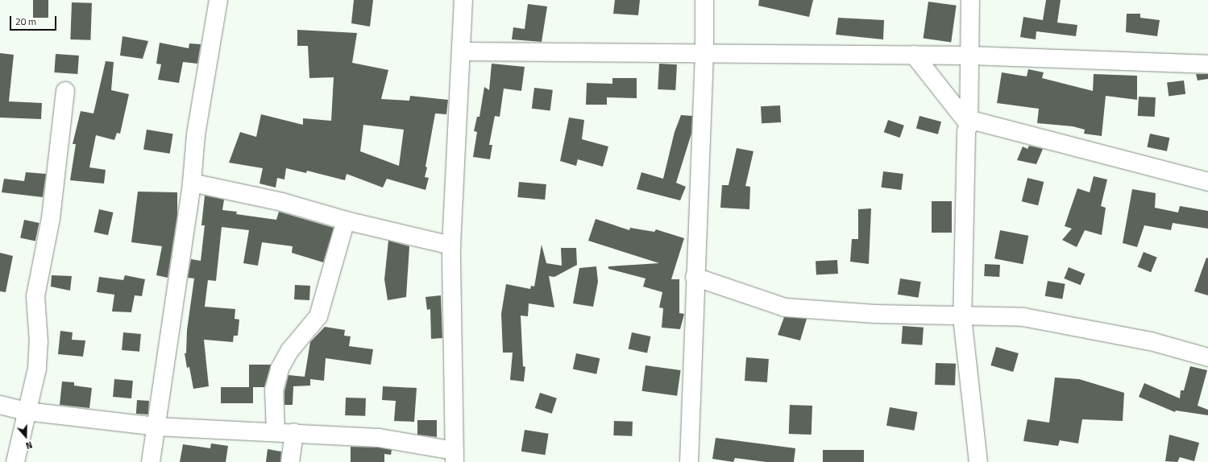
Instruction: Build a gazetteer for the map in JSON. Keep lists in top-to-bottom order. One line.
{"scale_bar":"20 m","north":"bottom"}
